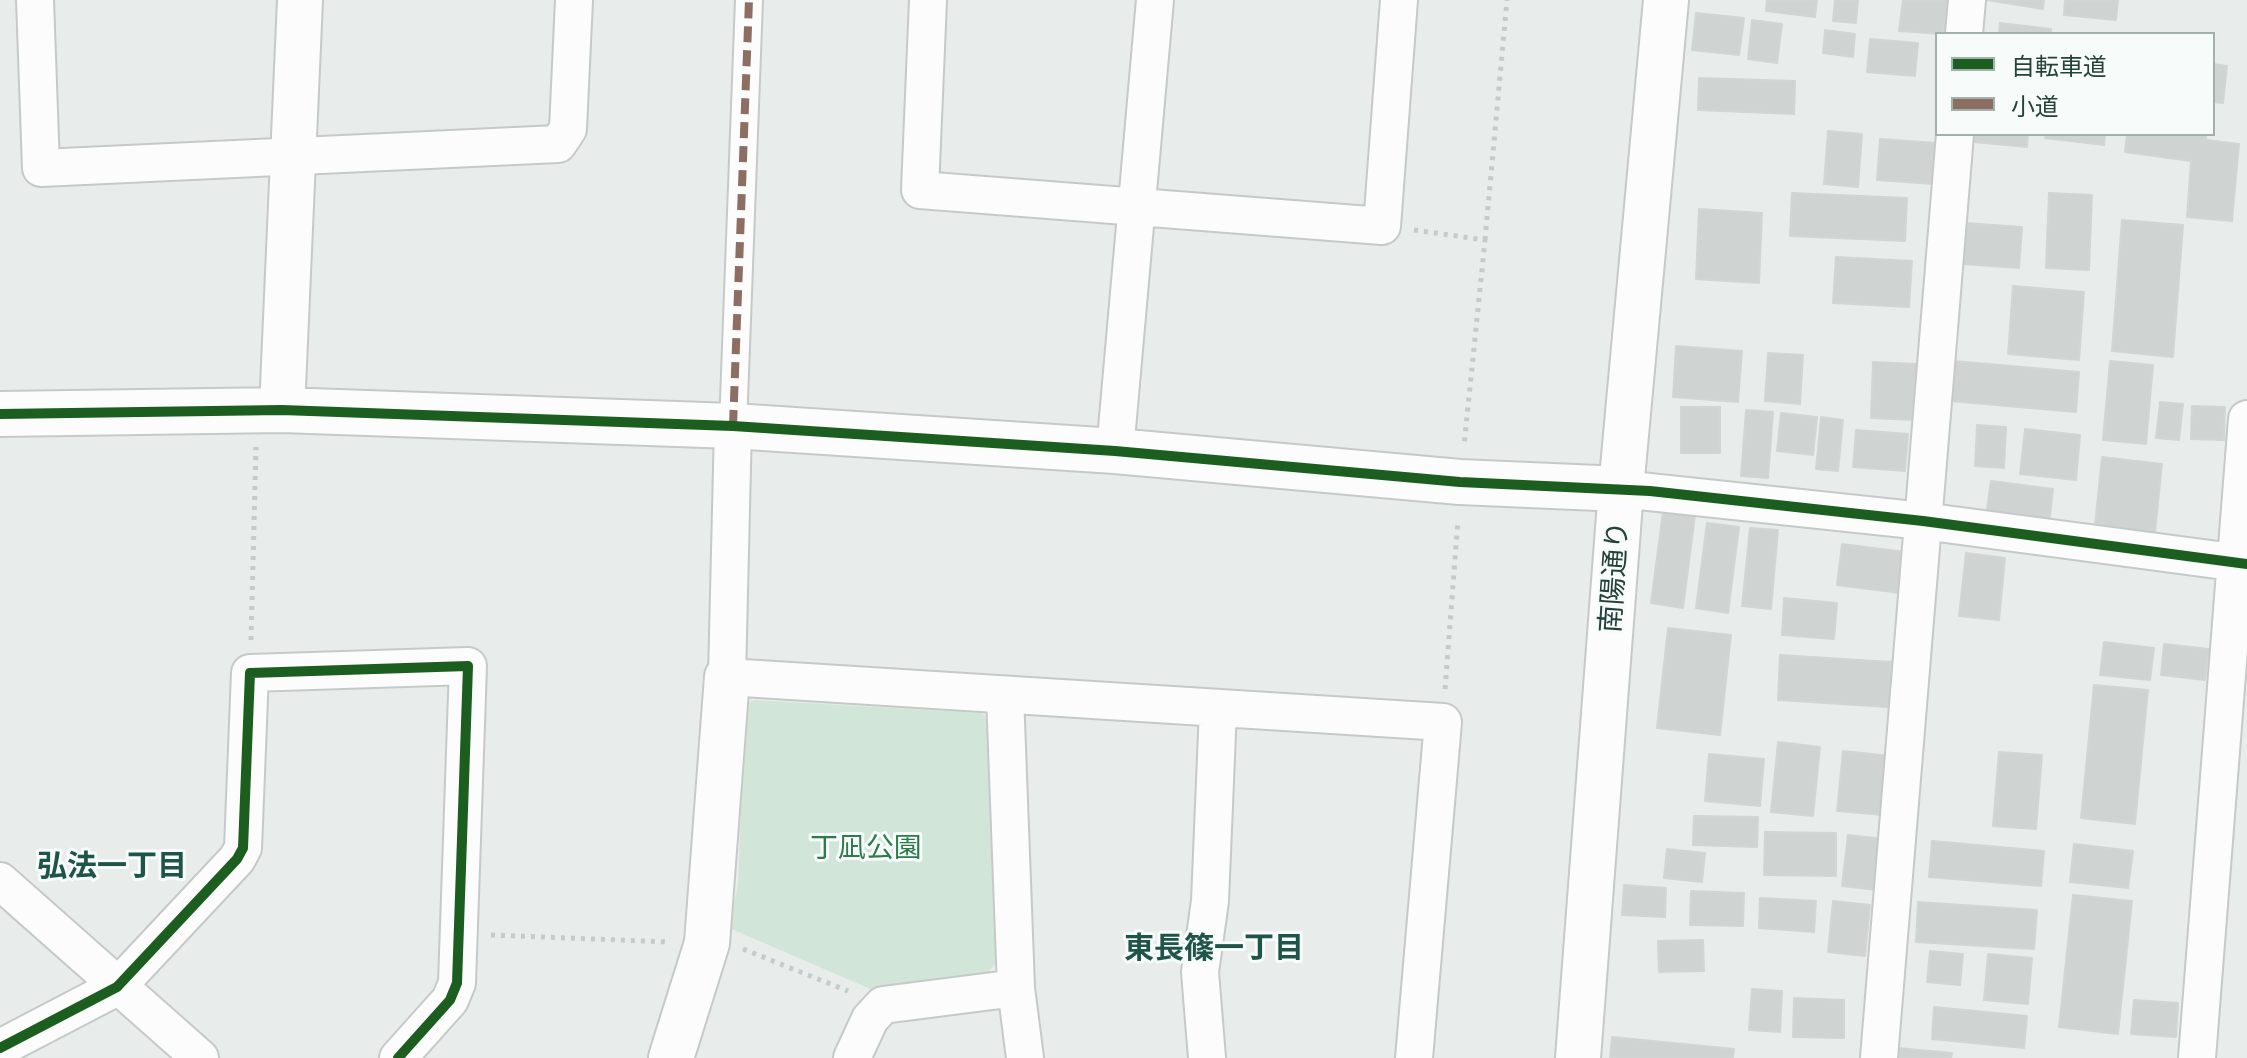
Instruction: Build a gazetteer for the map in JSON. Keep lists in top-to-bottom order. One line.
{"streets":{"street":["南陽通り"]},"districts":["弘法一丁目","東長篠一丁目"],"parks":["丁凪公園"],"legend":["自転車道","小道"]}
